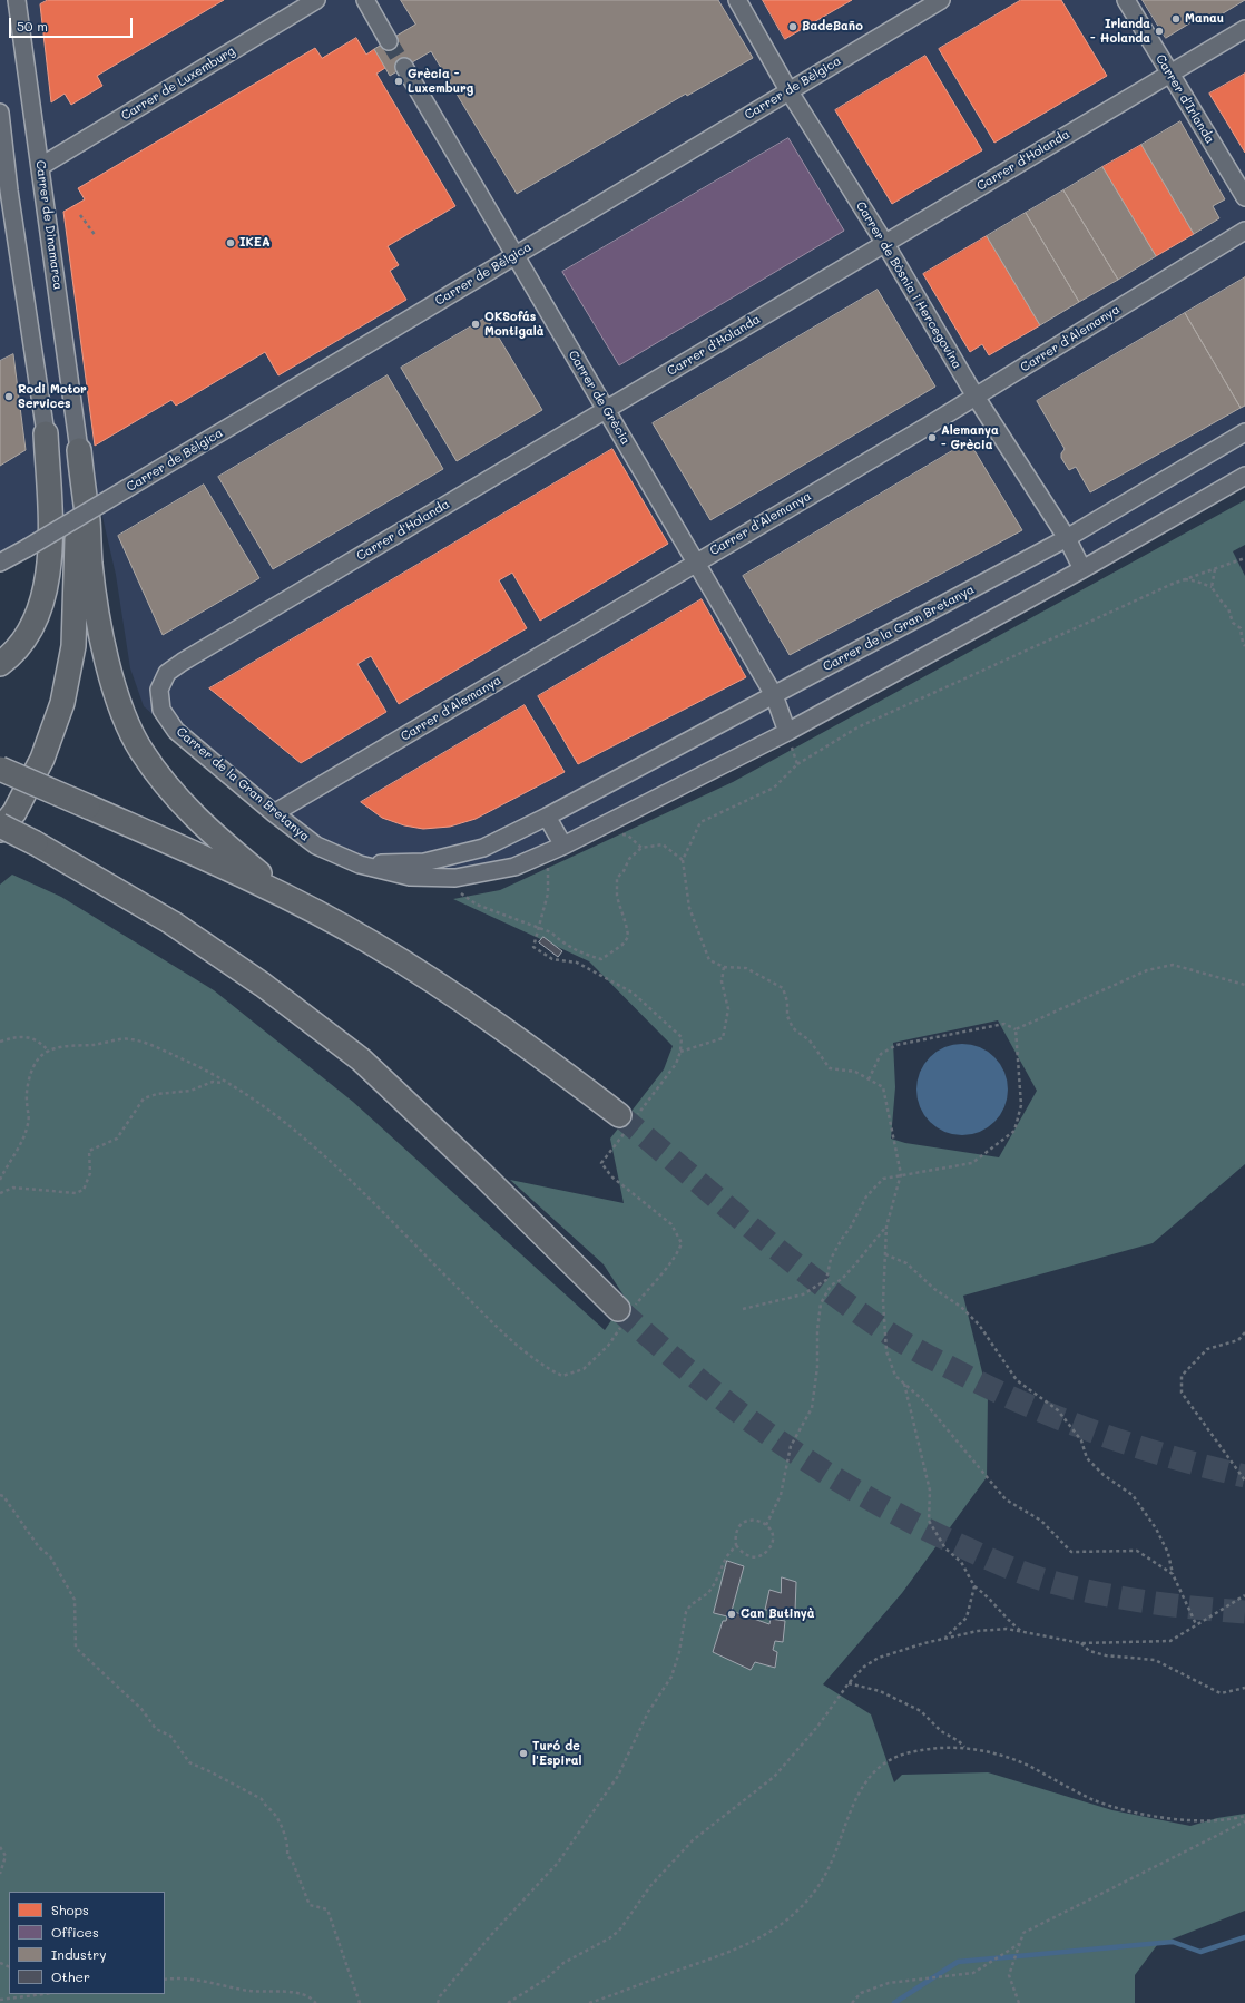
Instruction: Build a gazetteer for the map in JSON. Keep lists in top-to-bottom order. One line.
{"streets":{"street":["Carrer de Luxemburg","Carrer de Bèlgica","Carrer d'Irlanda","Carrer d'Holanda","Carrer de Dinamarca","Carrer de Bòsnia i Hercegovina","Carrer d'Alemanya","Carrer de Grècia","Carrer de la Gran Bretanya"]},"crossings":[["Carrer de Luxemburg","Carrer de Dinamarca"],["Carrer de Bèlgica","Carrer de Bòsnia i Hercegovina"],["Carrer de Bèlgica","Carrer de Grècia"],["Carrer d'Irlanda","Carrer d'Holanda"],["Carrer d'Holanda","Carrer de Bòsnia i Hercegovina"],["Carrer d'Holanda","Carrer de Grècia"],["Carrer d'Holanda","Carrer de la Gran Bretanya"],["Carrer de Bòsnia i Hercegovina","Carrer d'Alemanya"],["Carrer de Bòsnia i Hercegovina","Carrer de la Gran Bretanya"],["Carrer d'Alemanya","Carrer de Grècia"],["Carrer d'Alemanya","Carrer de la Gran Bretanya"],["Carrer de Grècia","Carrer de la Gran Bretanya"]],"places":["Manau","BadeBaño","Irlanda - Holanda","Grècia - Luxemburg","IKEA","OKSofás Montigalà","Rodi Motor Services","Alemanya - Grècia","Can Butinyà","Turó de l'Espiral"],"legend":["Shops","Offices","Industry","Other"],"scale_bar":"50 m"}
